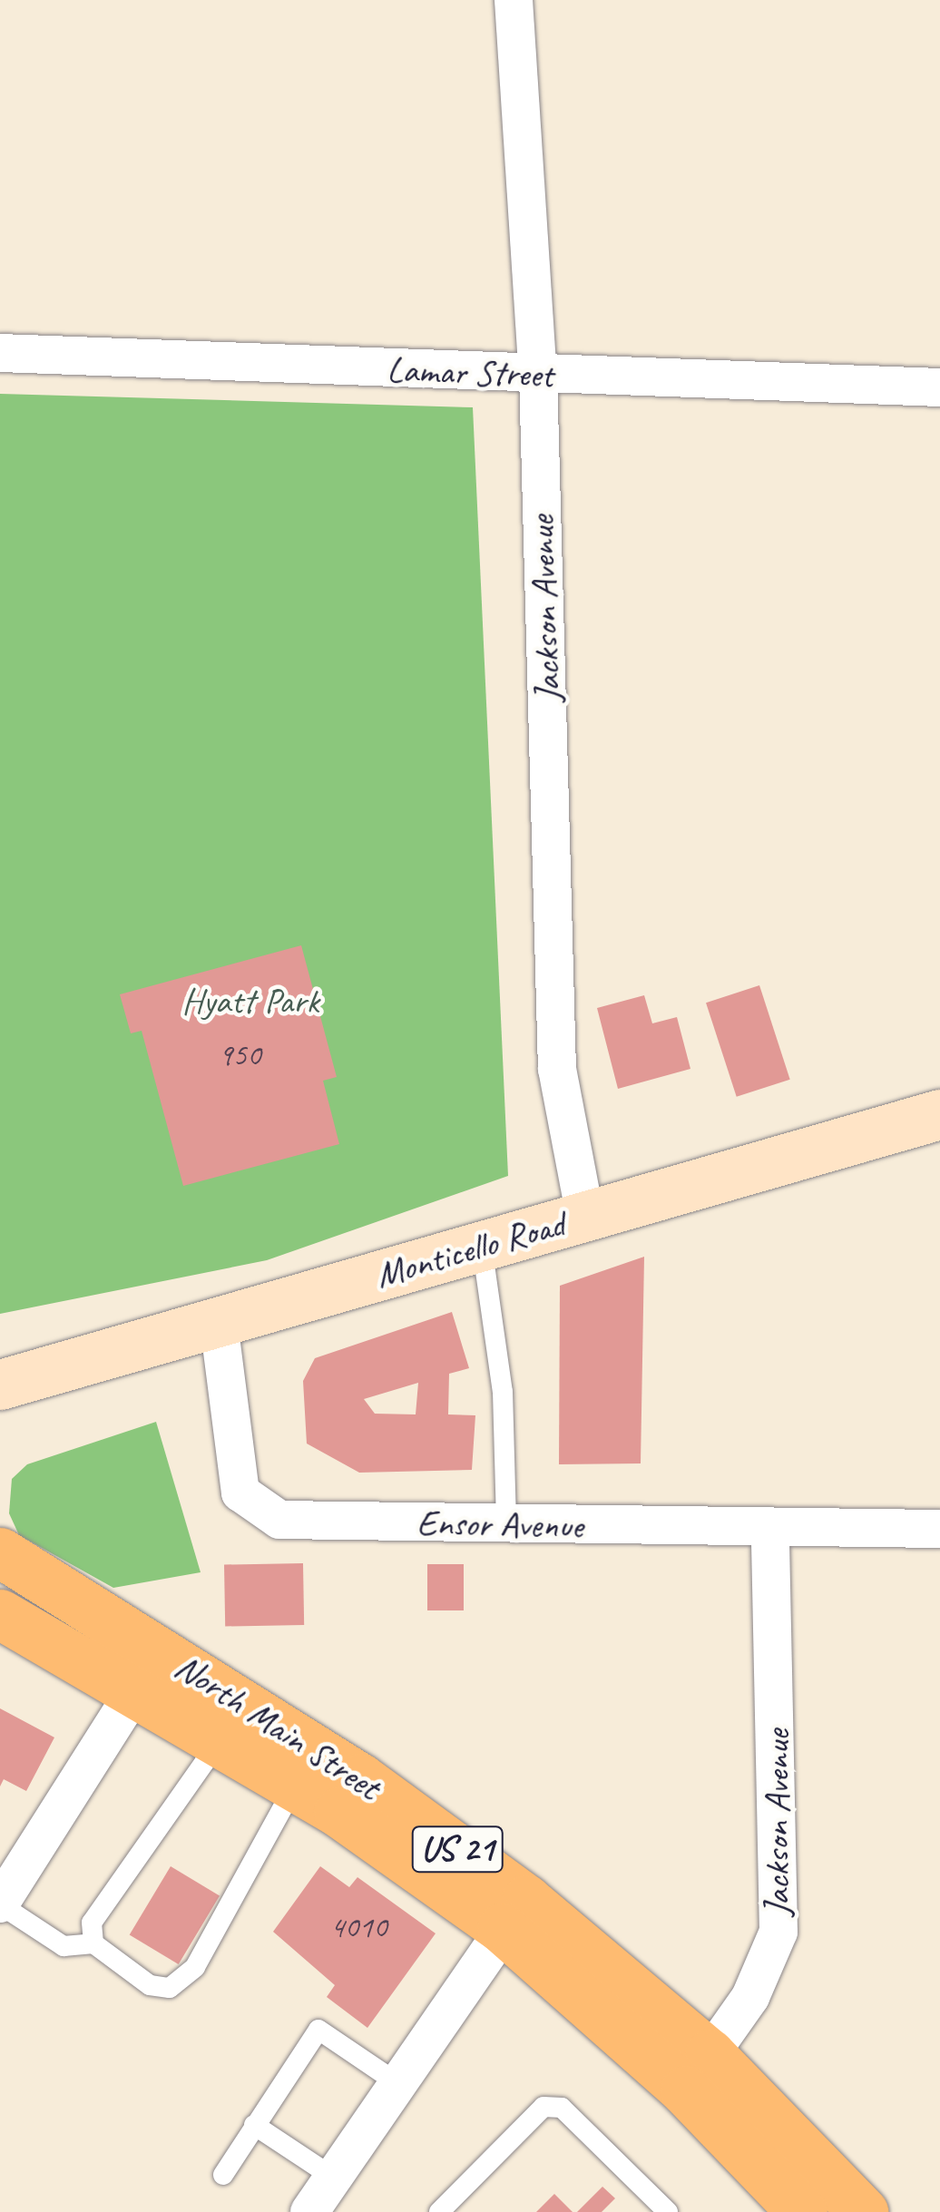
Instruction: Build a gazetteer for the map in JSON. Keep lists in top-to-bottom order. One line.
{"streets":{"main road":["Monticello Road","North Main Street","US 21"],"street":["Lamar Street","Jackson Avenue","Ensor Avenue"]},"crossings":[["Lamar Street","Jackson Avenue"],["Jackson Avenue","Monticello Road"],["Jackson Avenue","Ensor Avenue"],["Jackson Avenue","North Main Street"],["Monticello Road","Ensor Avenue"]],"parks":["Hyatt Park"],"house_numbers":["950","4010"]}
